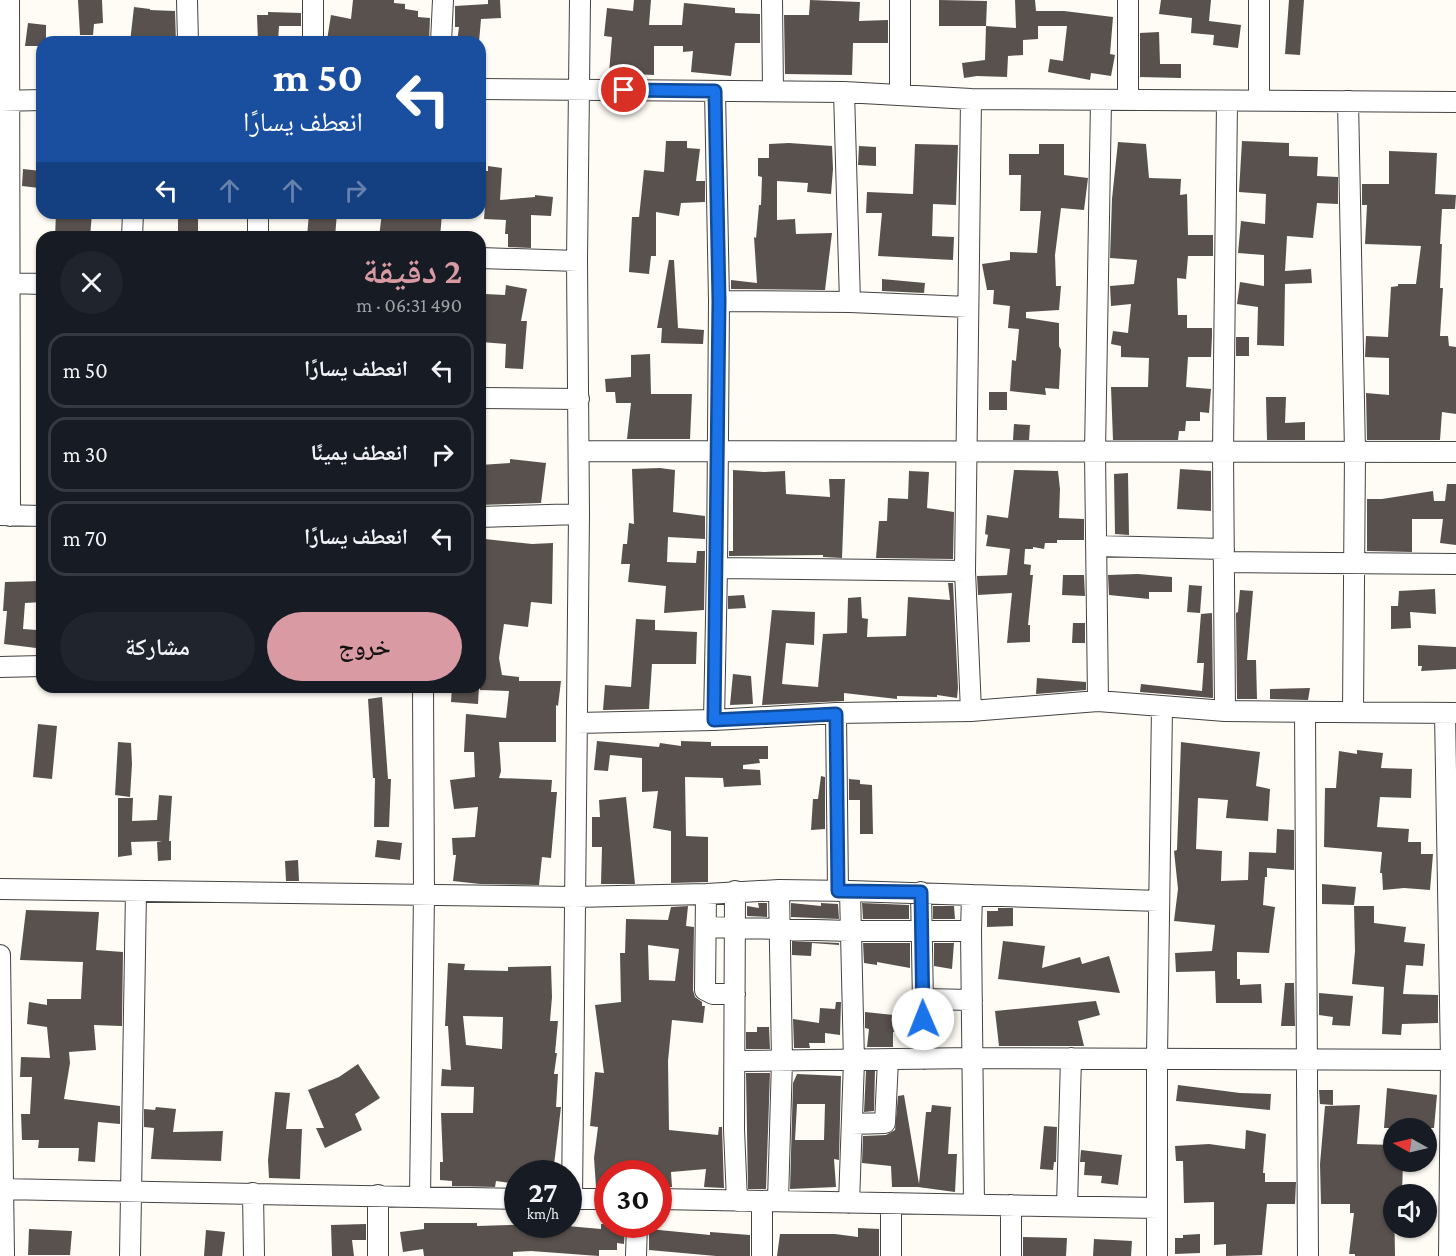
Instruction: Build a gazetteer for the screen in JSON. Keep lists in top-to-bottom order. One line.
{"north":"left","page":{"turn":["50 m","انعطف يسارًا"],"heading":["2 دقيقة","490 m · 06:31"],"list":[{"name":"انعطف يسارًا","value":"50 m"},{"name":"انعطف يمينًا","value":"30 m"},{"name":"انعطف يسارًا","value":"70 m"}],"buttons":["خروج","مشاركة"],"speed":"27 km/h","limit":"30"}}
